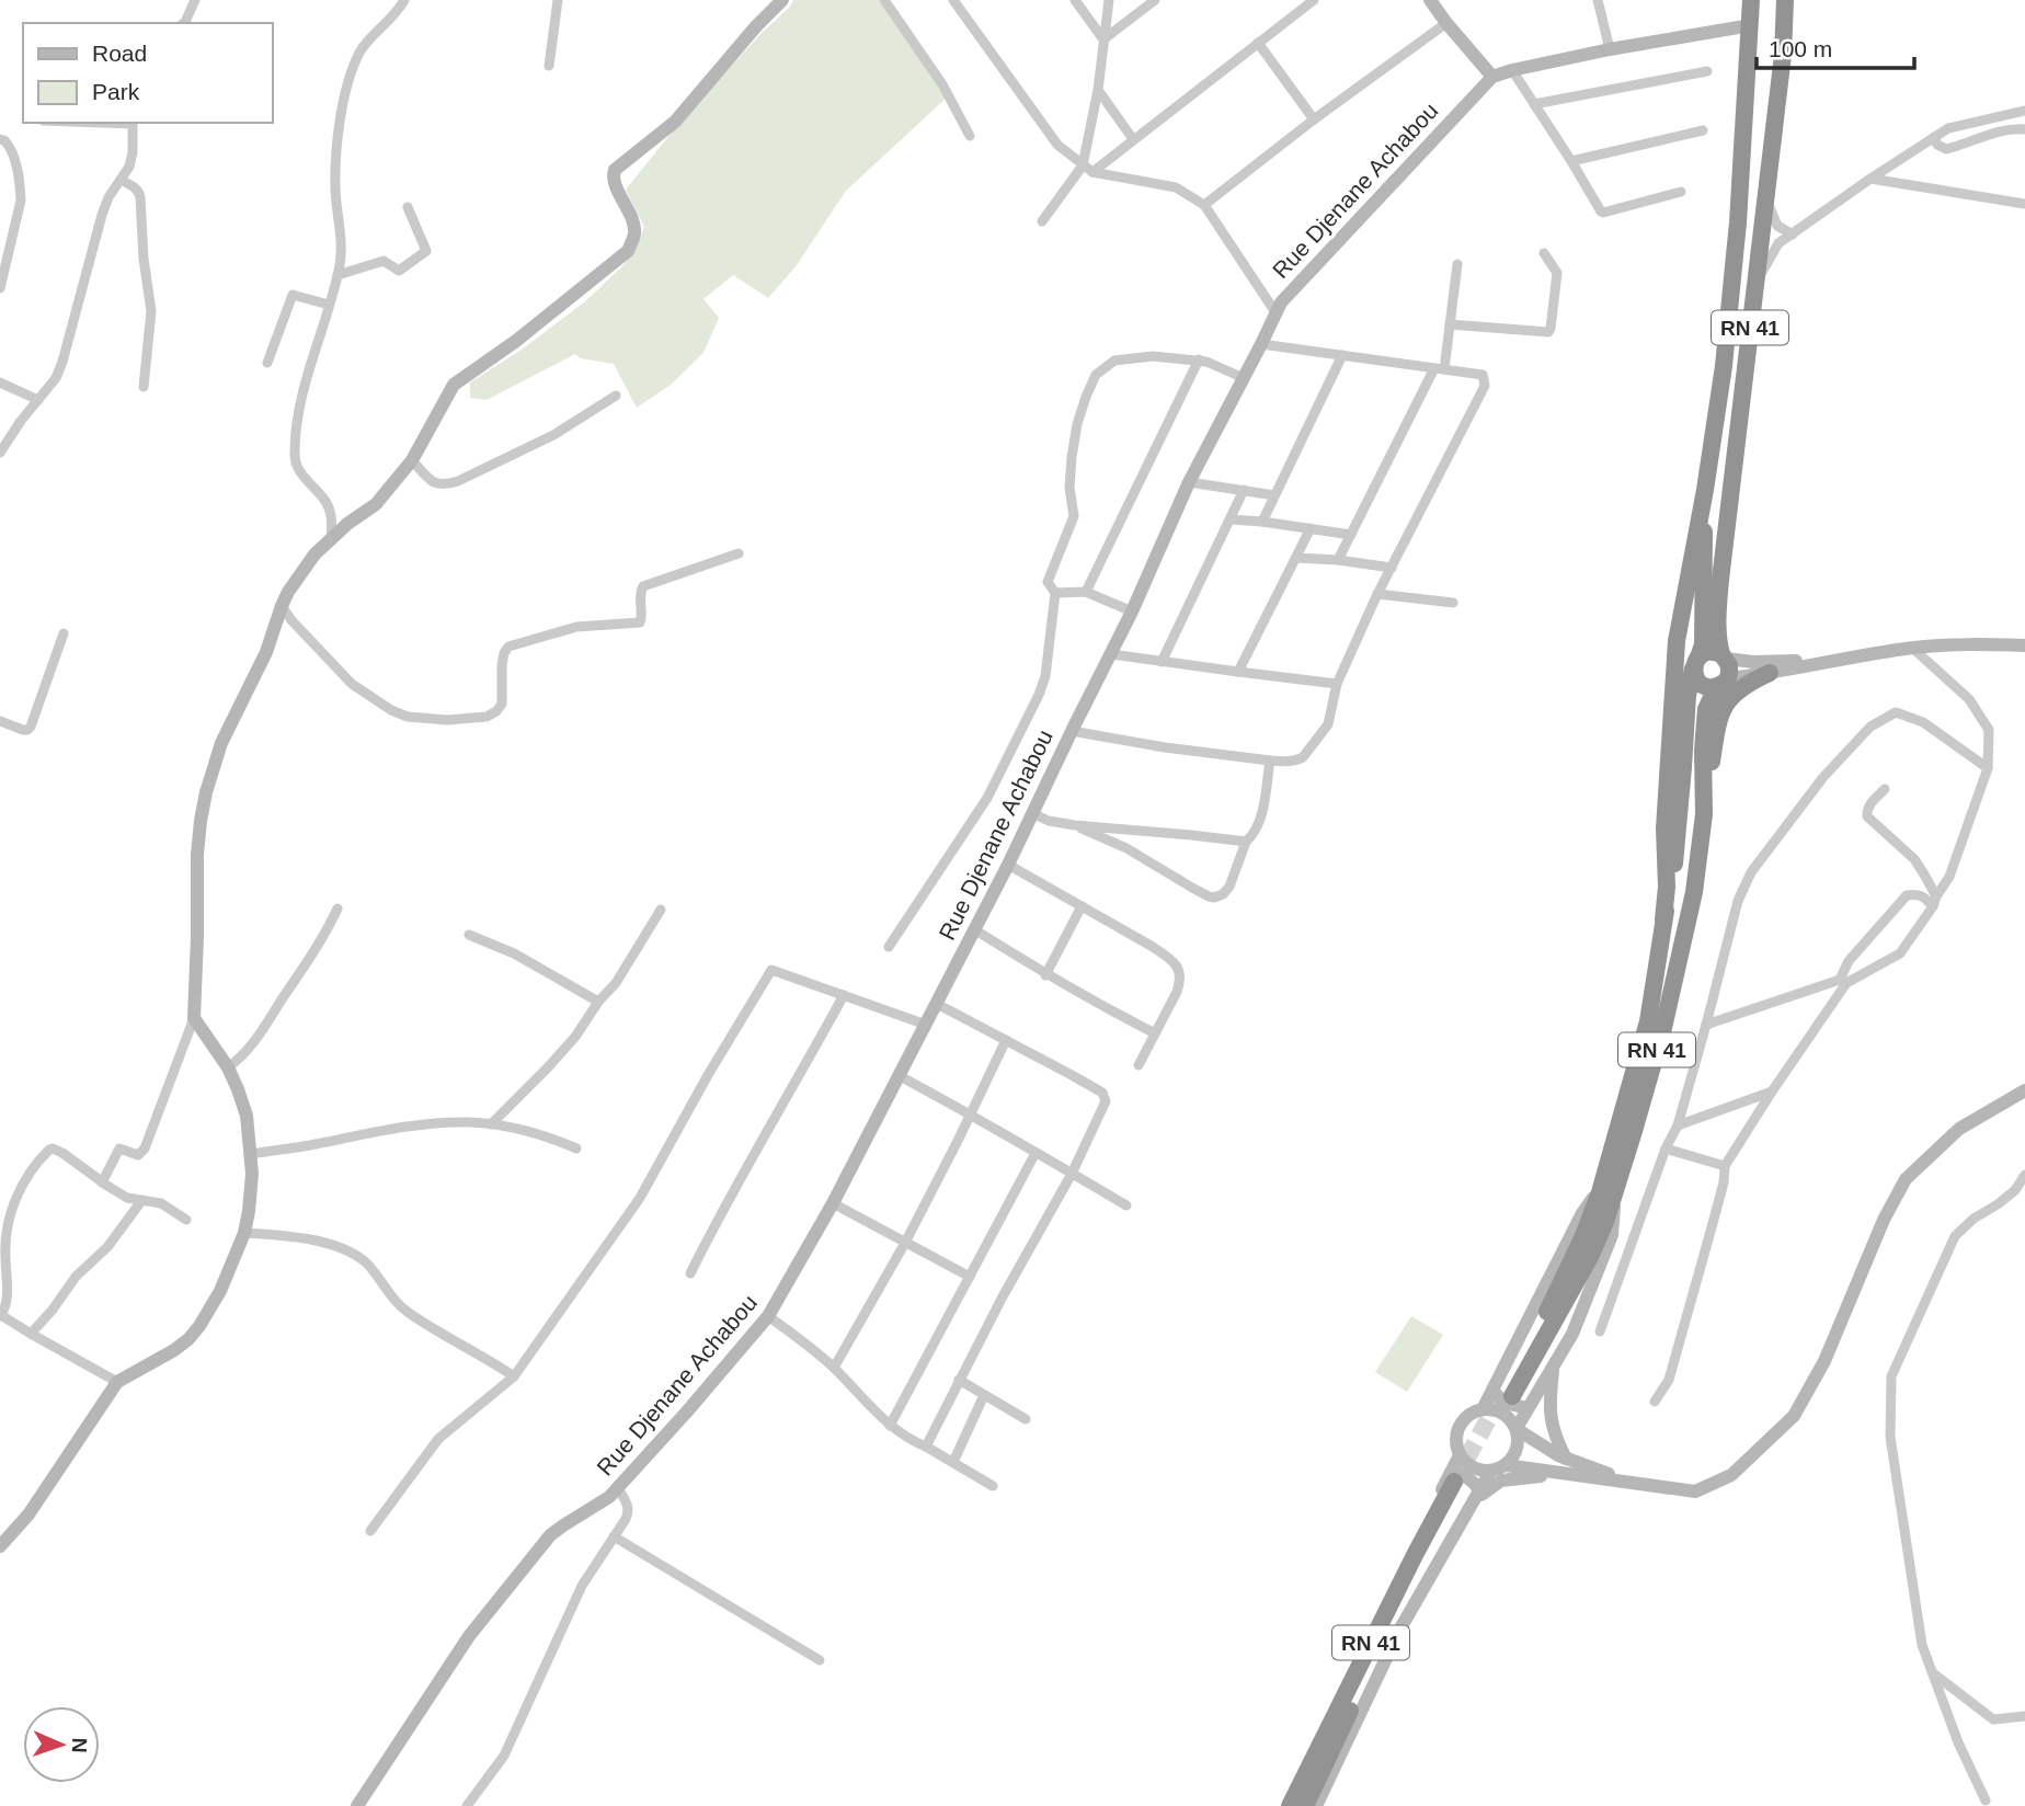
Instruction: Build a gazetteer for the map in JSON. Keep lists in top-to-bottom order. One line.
{"streets":{"highway":["RN 41"],"street":["Rue Djenane Achabou"]},"crossings":[["Rue Djenane Achabou","RN 41"]],"legend":["Road","Park"],"scale_bar":"100 m","north":"right"}
